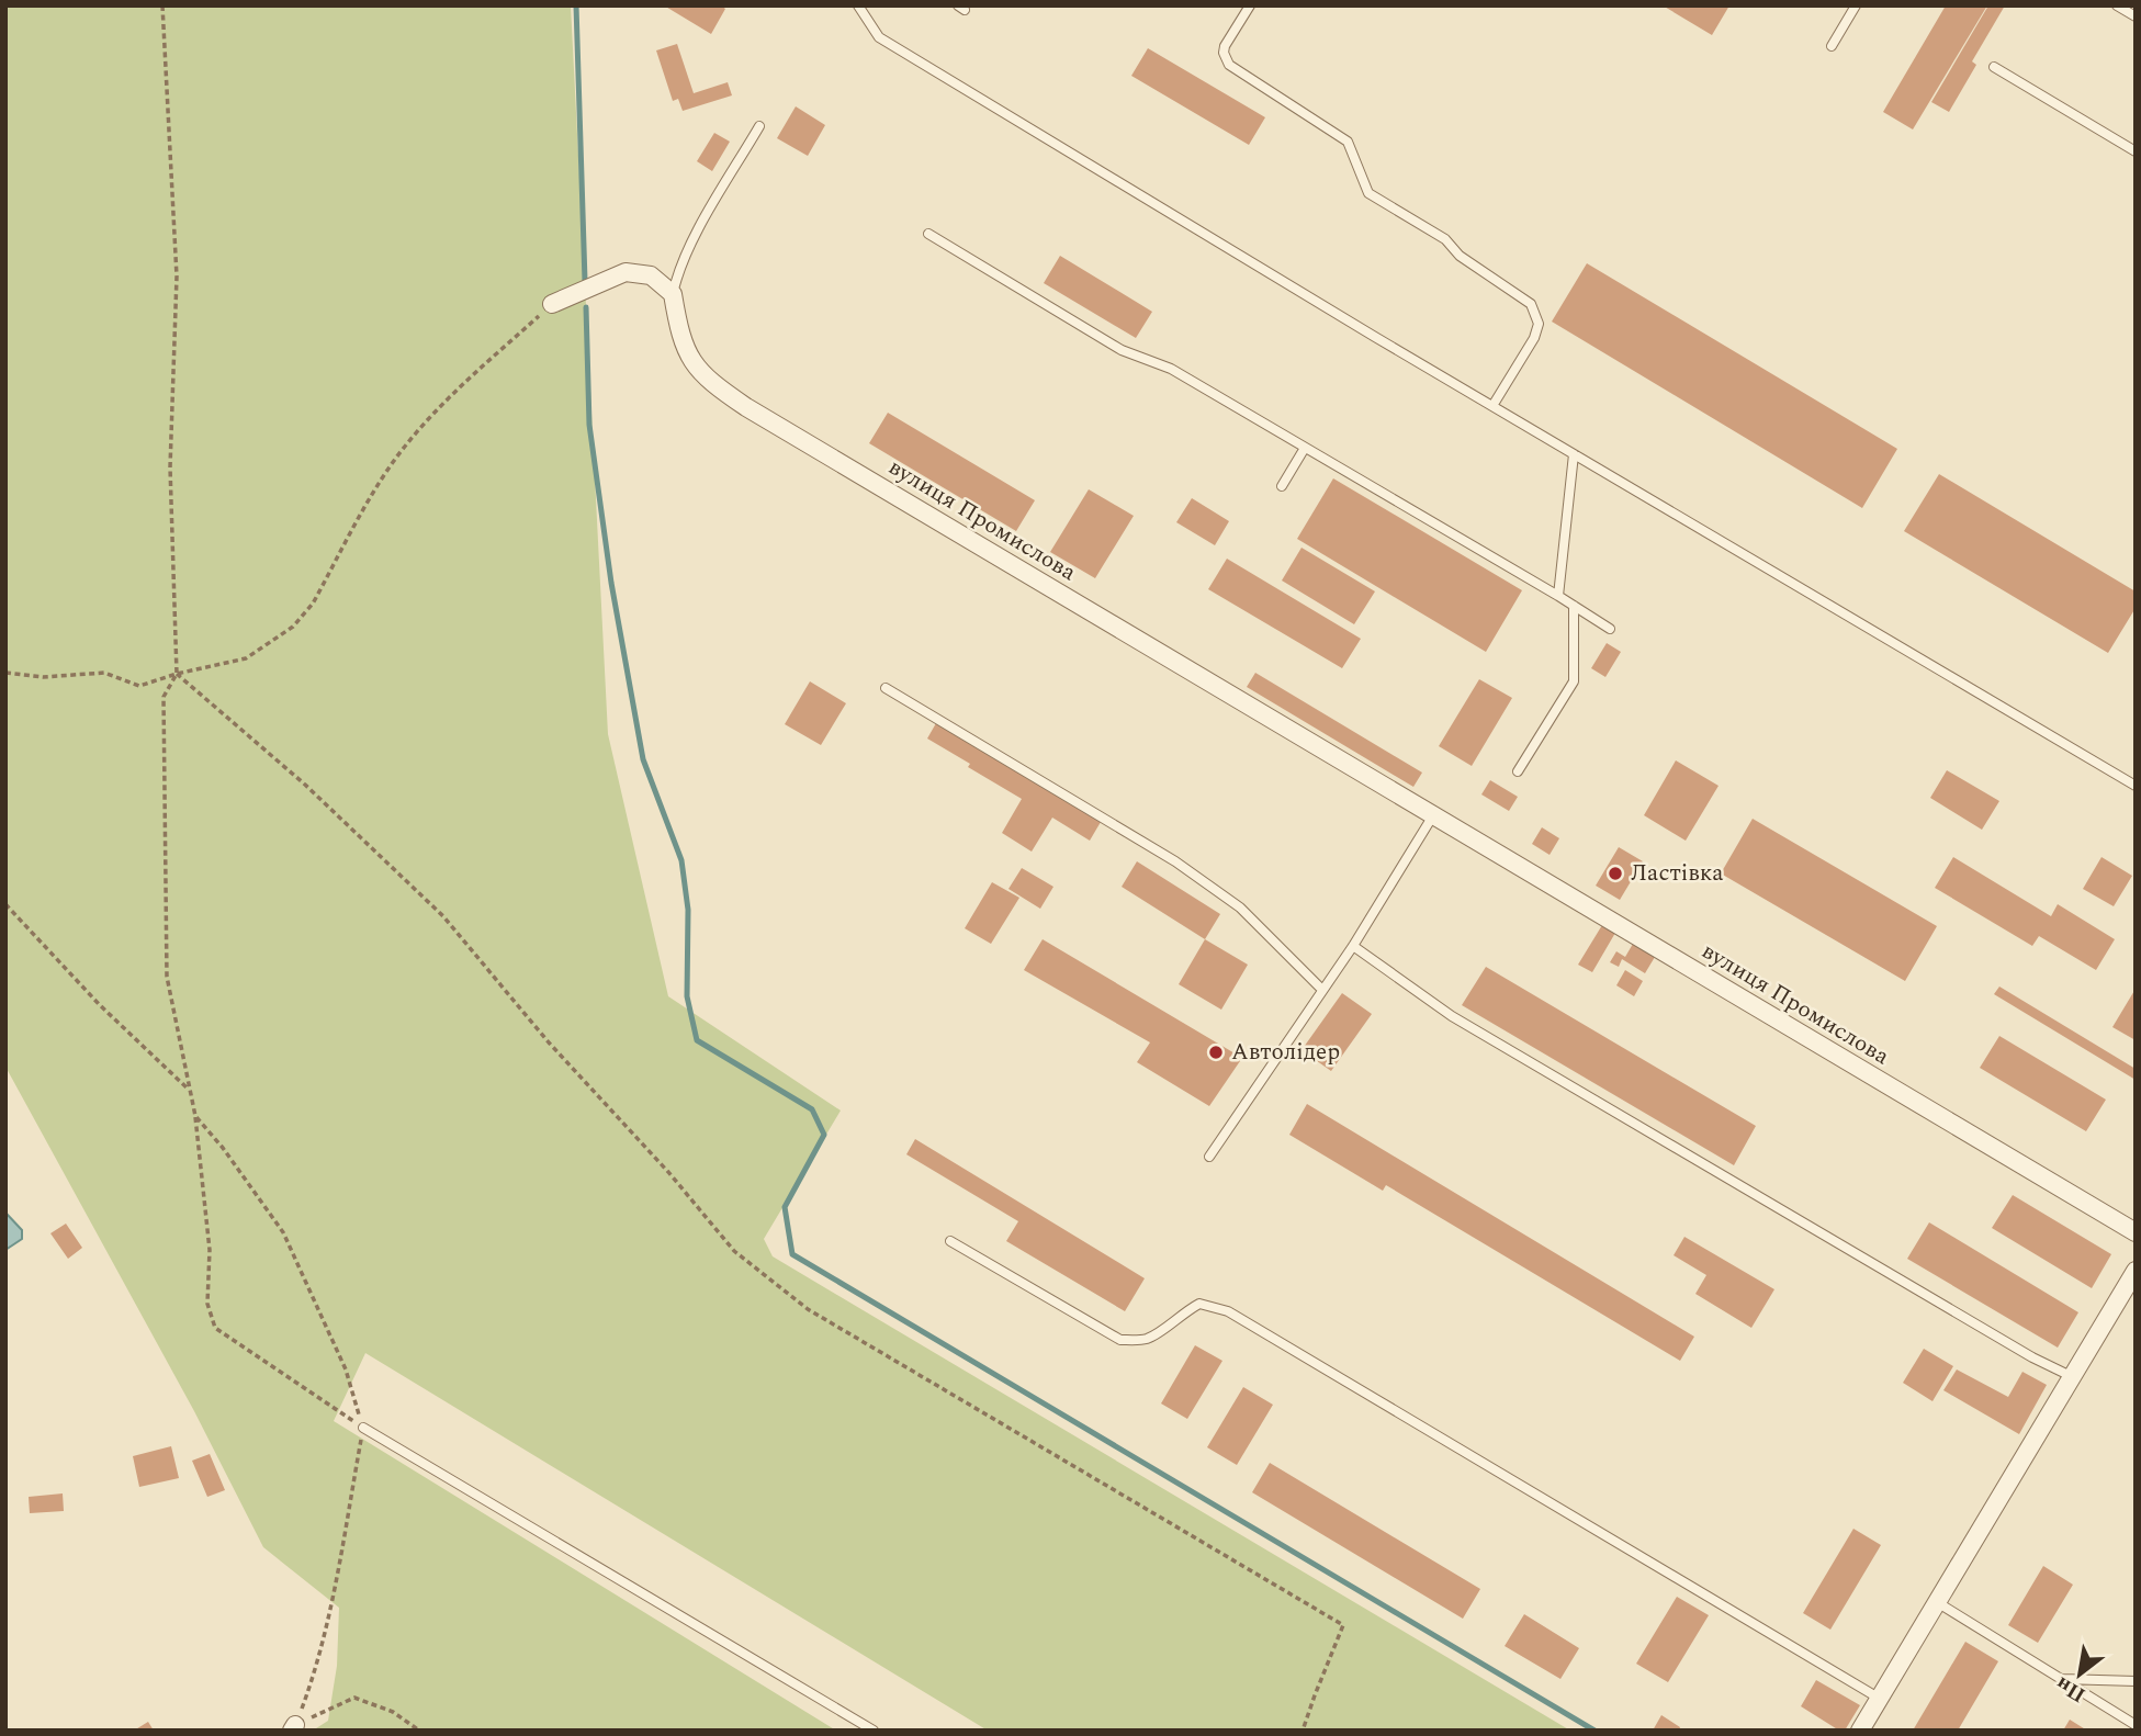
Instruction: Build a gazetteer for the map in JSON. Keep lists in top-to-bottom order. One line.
{"streets":{"street":["вулиця Промислова"]},"places":["Ластівка","Автолідер"],"north":"bottom left"}
